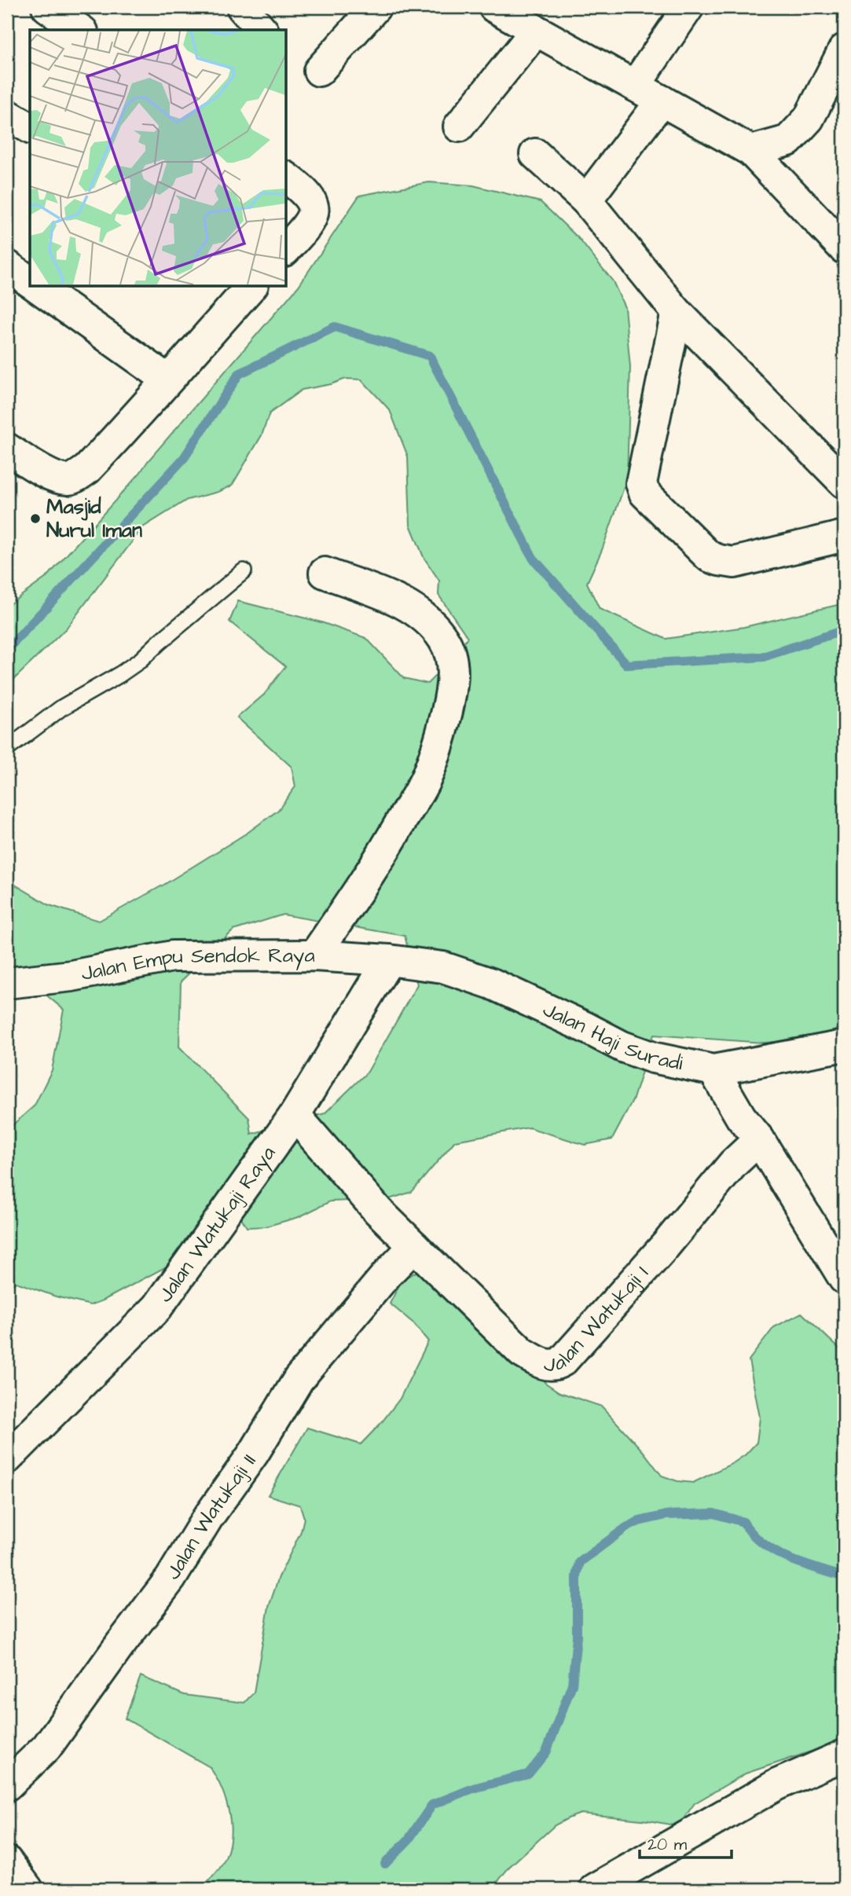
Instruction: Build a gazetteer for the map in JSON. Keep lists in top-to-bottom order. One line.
{"streets":{"street":["Jalan Empu Sendok Raya","Jalan Haji Suradi","Jalan Watukaji Raya","Jalan Watukaji I","Jalan Watukaji II"]},"crossings":[["Jalan Empu Sendok Raya","Jalan Haji Suradi"],["Jalan Empu Sendok Raya","Jalan Watukaji Raya"],["Jalan Haji Suradi","Jalan Watukaji Raya"],["Jalan Watukaji Raya","Jalan Watukaji I"],["Jalan Watukaji I","Jalan Watukaji II"]],"places":["Masjid Nurul Iman"],"scale_bar":"20 m"}
